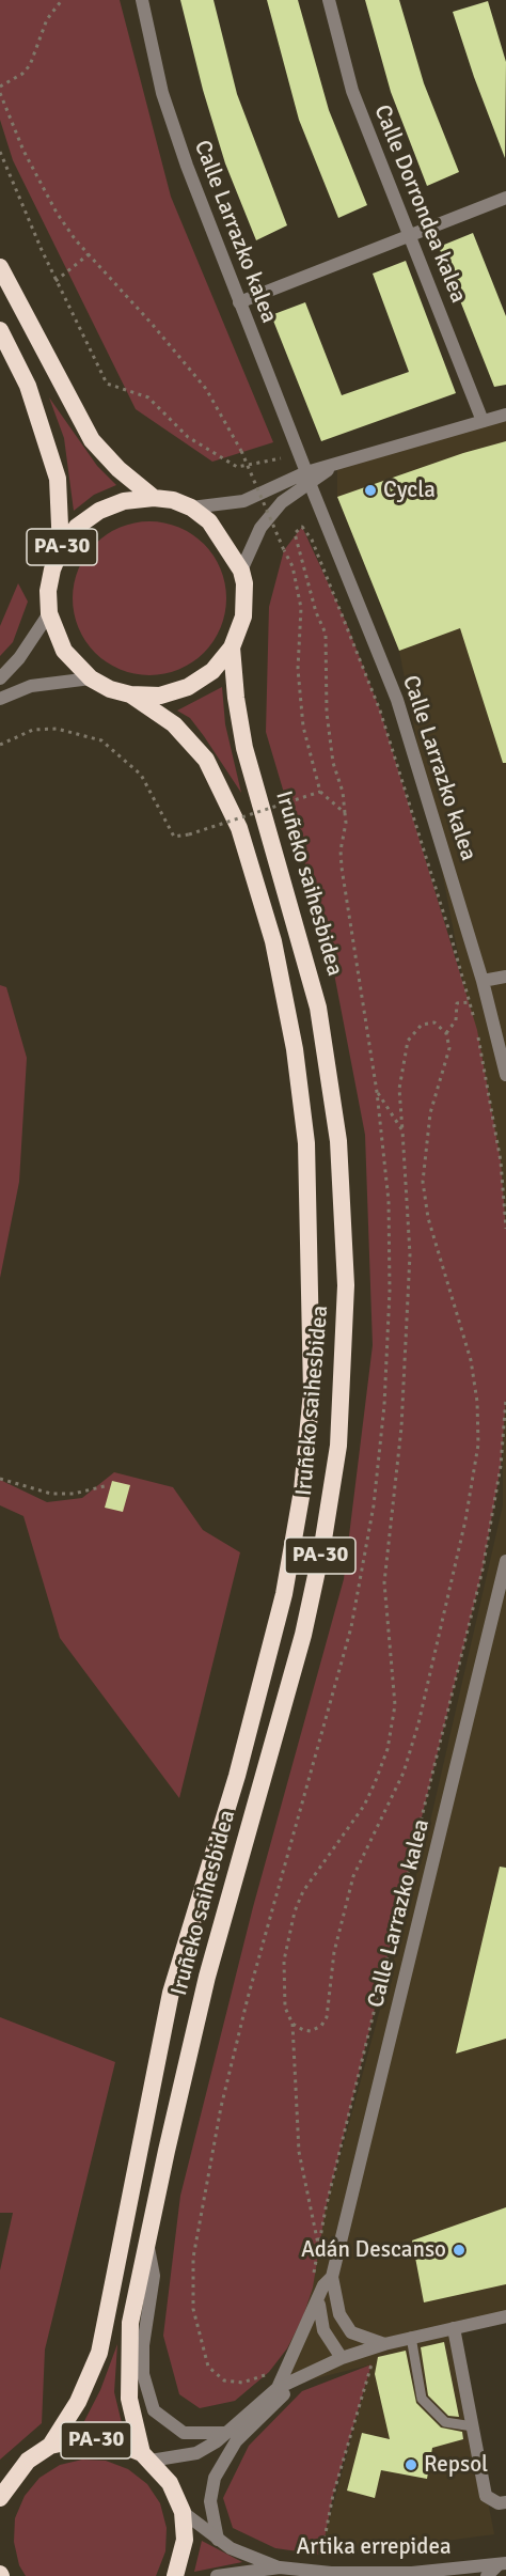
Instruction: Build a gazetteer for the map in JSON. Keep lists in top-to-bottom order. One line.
{"streets":{"highway":["PA-30","Iruñeko saihesbidea"],"street":["Calle Dorrondea kalea","Calle Larrazko kalea","Artika errepidea"]},"crossings":[["PA-30","Iruñeko saihesbidea"],["PA-30","Artika errepidea"]],"places":["Cycla","Adán Descanso","Repsol"]}
